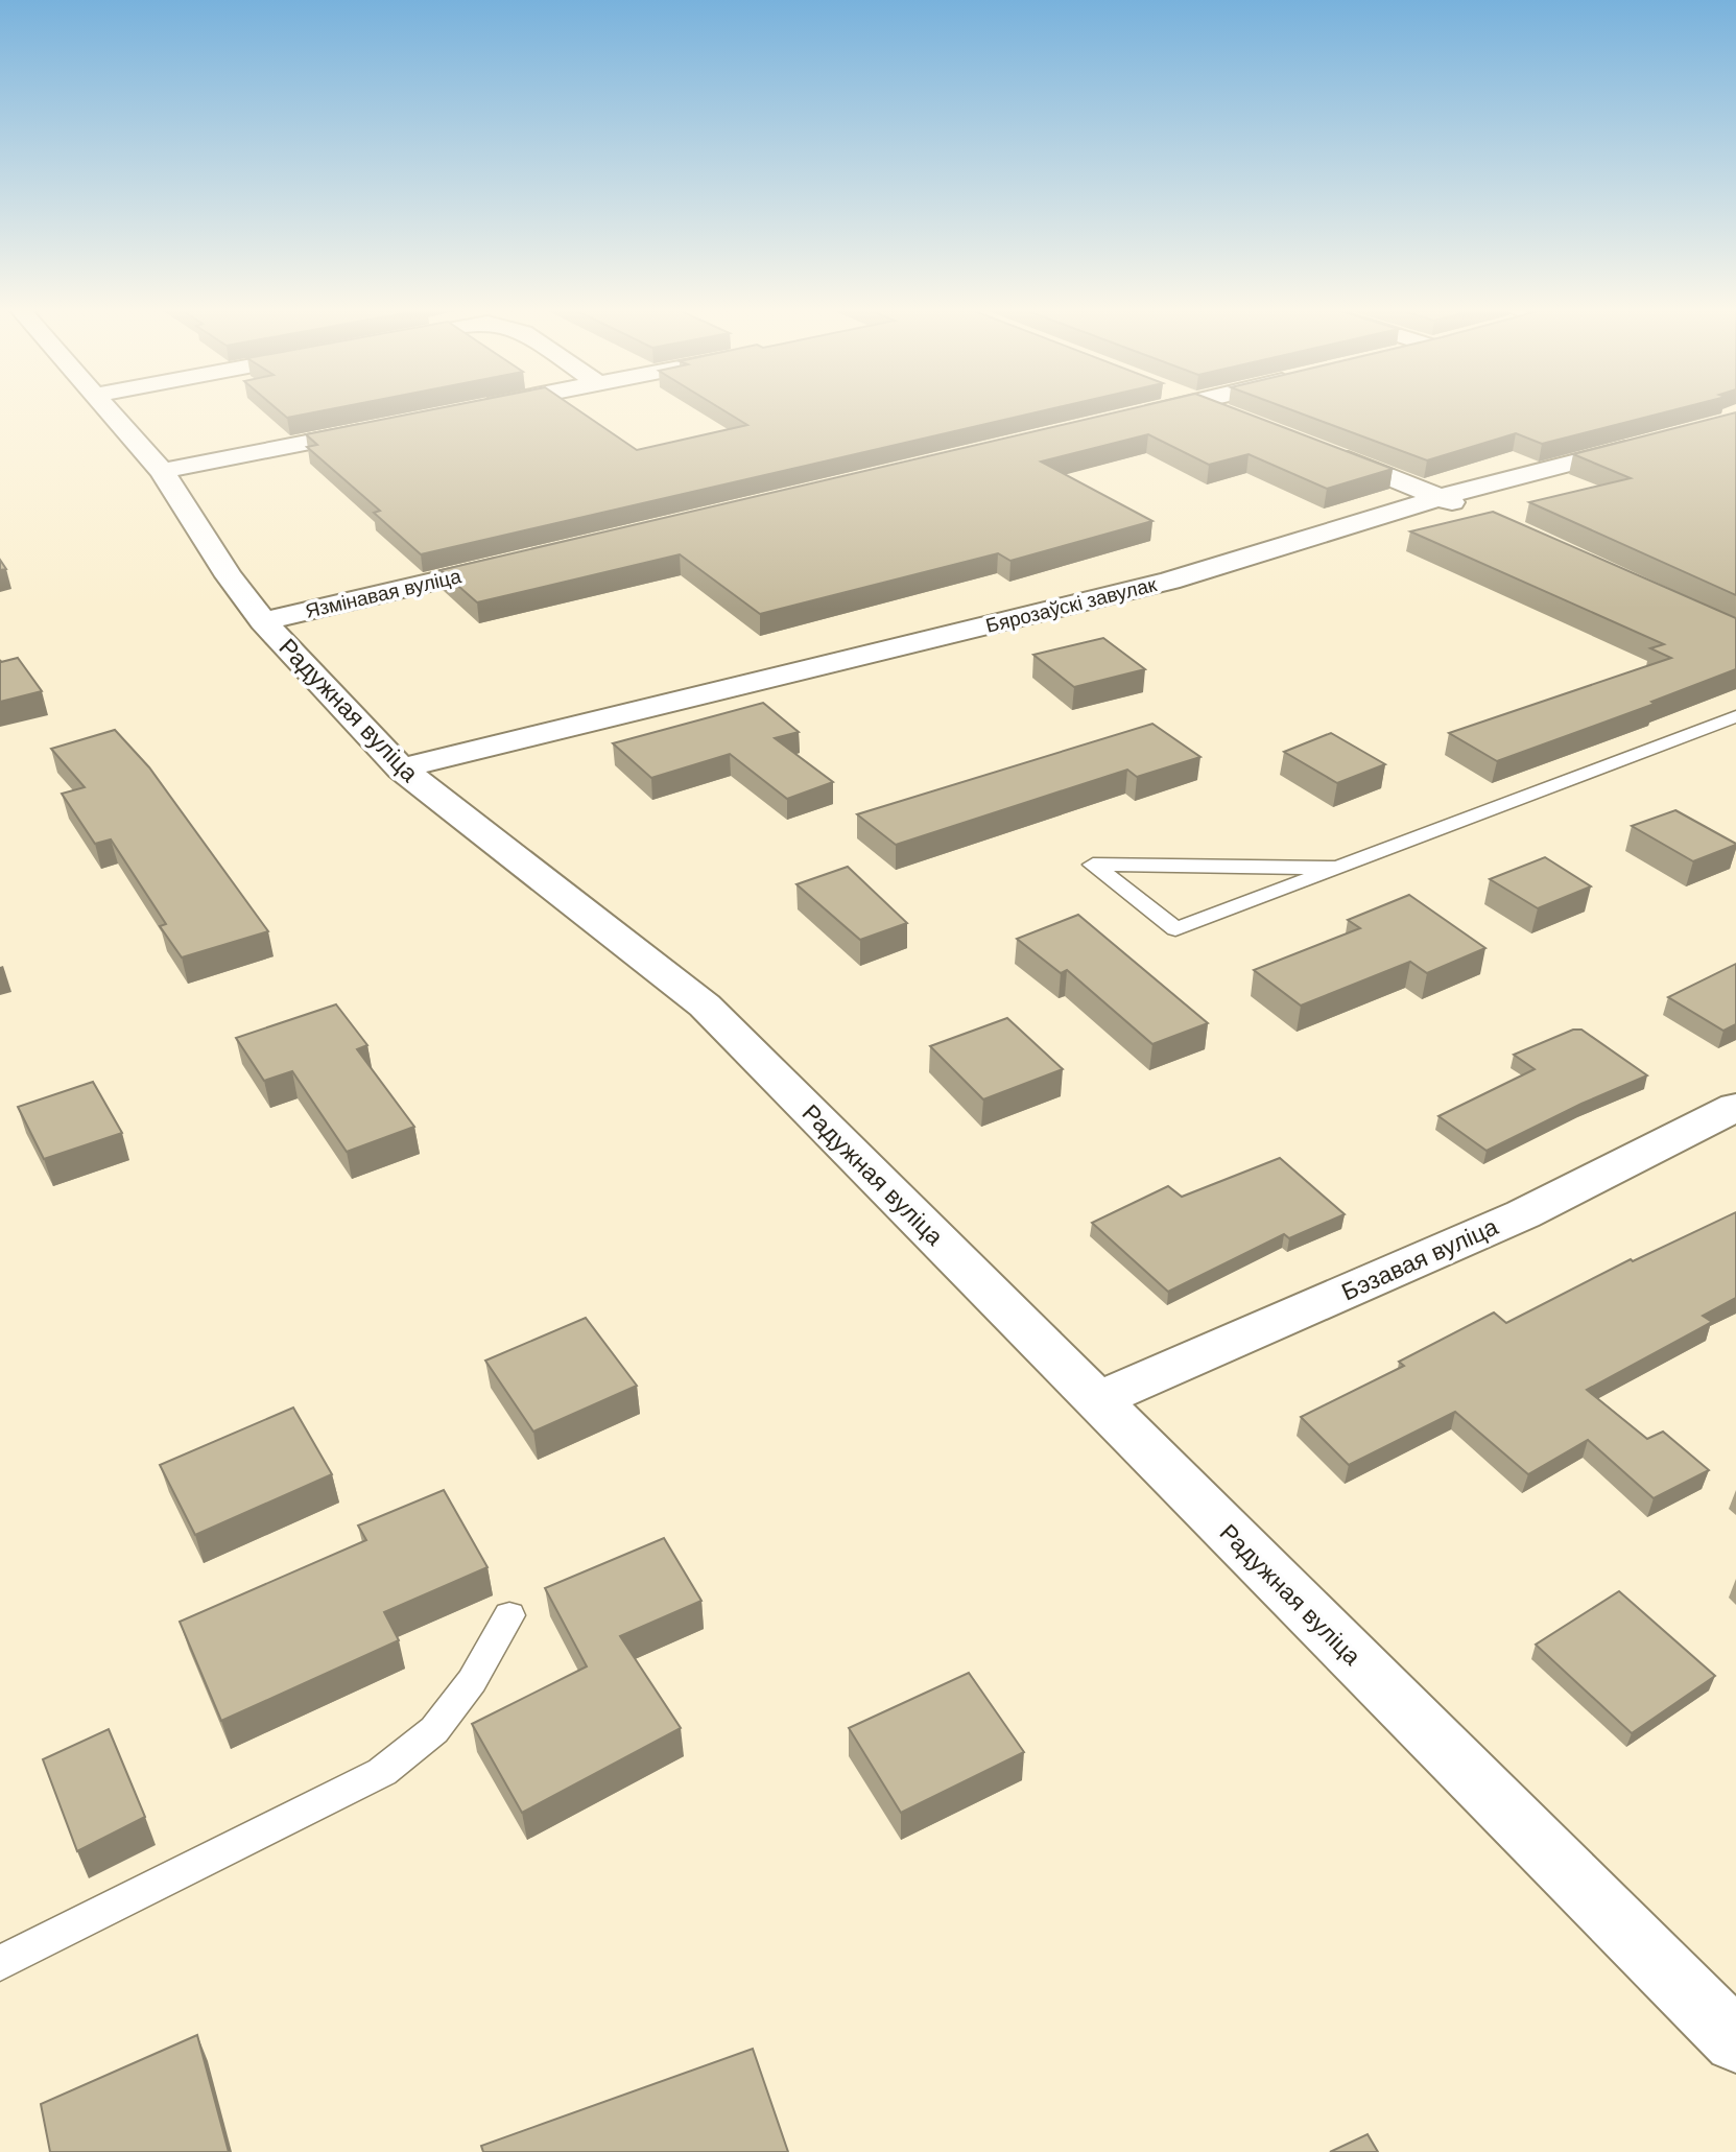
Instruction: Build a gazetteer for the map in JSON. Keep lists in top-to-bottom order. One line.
{"streets":{"street":["Язмінавая вуліца","Бярозаўскі завулак","Радужная вуліца","Бэзавая вуліца"]},"crossings":[["Язмінавая вуліца","Радужная вуліца"],["Бярозаўскі завулак","Радужная вуліца"],["Радужная вуліца","Бэзавая вуліца"]]}
